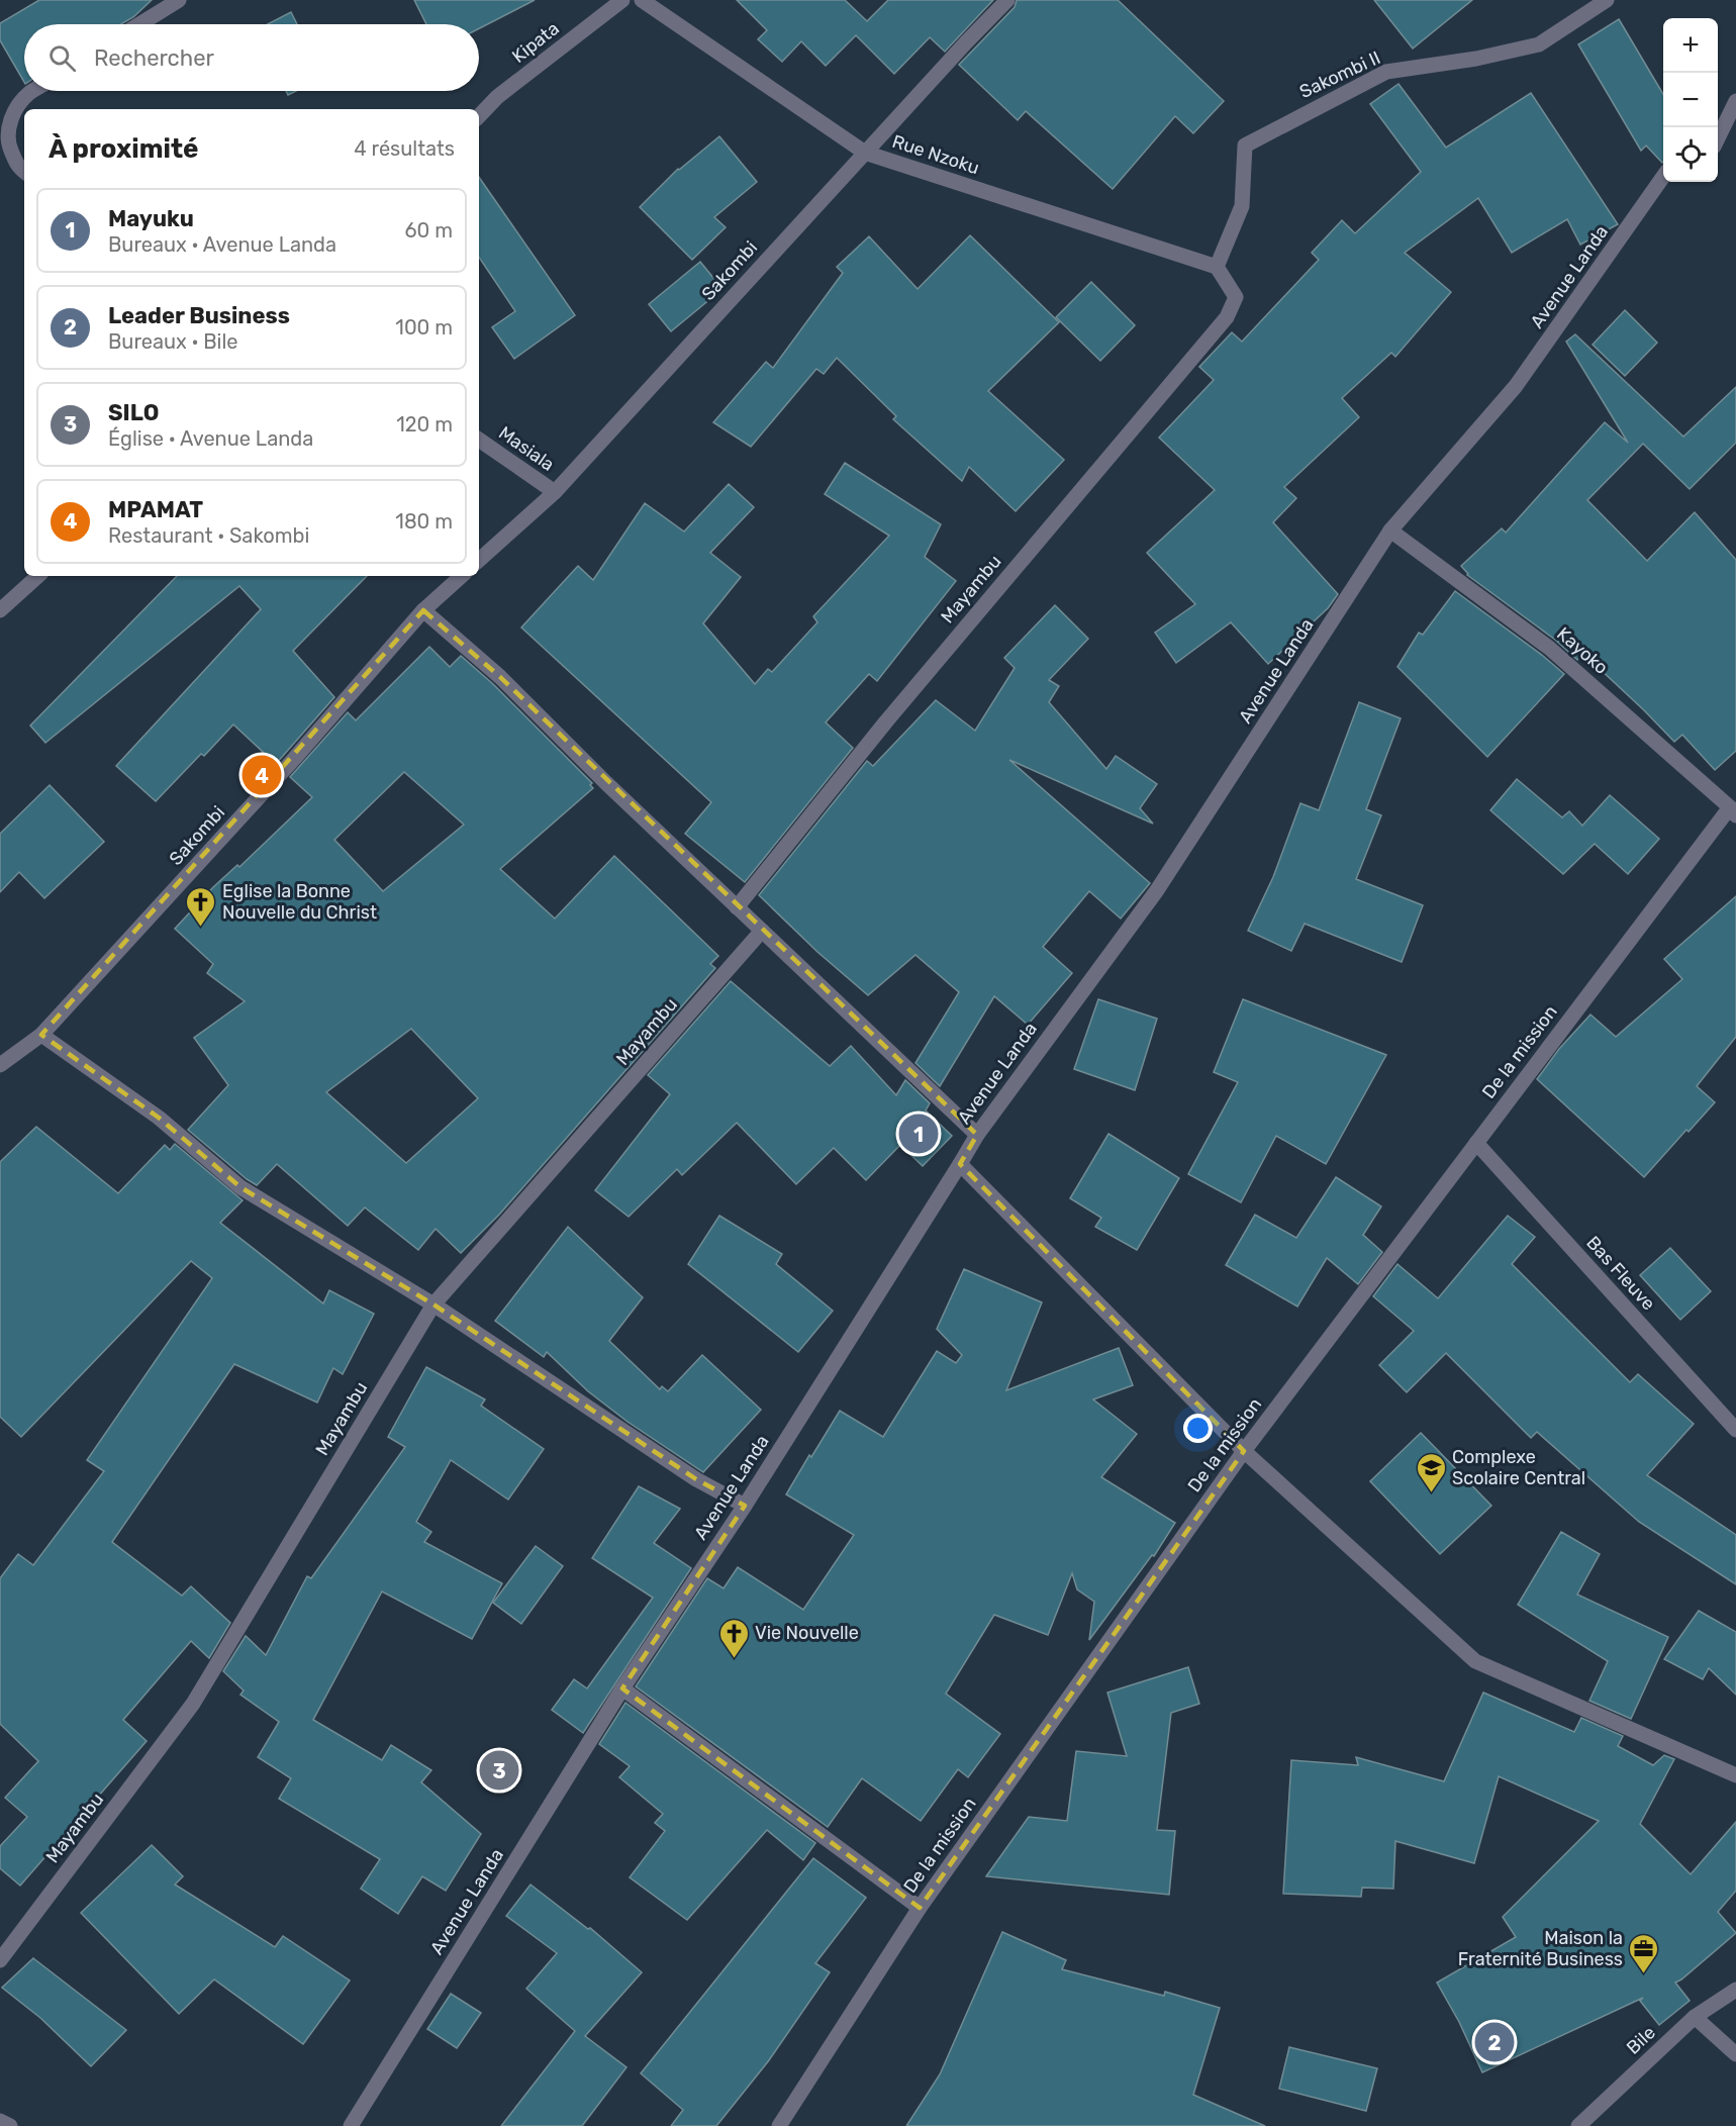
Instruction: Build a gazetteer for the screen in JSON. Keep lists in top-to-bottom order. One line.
{"streets":{"street":["Kipata","Sakombi II","Rue Nzoku","Sakombi","Avenue Landa","Masiala","Mayambu","Kayoko","De la mission","Bas Fleuve","Bile"]},"crossings":[["Sakombi II","Rue Nzoku"],["Sakombi II","Mayambu"],["Rue Nzoku","Sakombi"],["Rue Nzoku","Mayambu"],["Sakombi","Masiala"],["Avenue Landa","Kayoko"],["Kayoko","De la mission"],["De la mission","Bas Fleuve"]],"places":{"church":["Eglise la Bonne Nouvelle du Christ","Vie Nouvelle"],"school or university":["Complexe Scolaire Central"],"office":["Maison la Fraternité Business"]},"page":{"map_buttons":["+","−"],"search":"Rechercher","heading":["À proximité","4 résultats"],"list":[{"mark":"1","name":"Mayuku","note":"Bureaux · Avenue Landa","value":"60 m"},{"mark":"2","name":"Leader Business","note":"Bureaux · Bile","value":"100 m"},{"mark":"3","name":"SILO","note":"Église · Avenue Landa","value":"120 m"},{"mark":"4","name":"MPAMAT","note":"Restaurant · Sakombi","value":"180 m"}],"pins":["4","1","3","2"]}}
